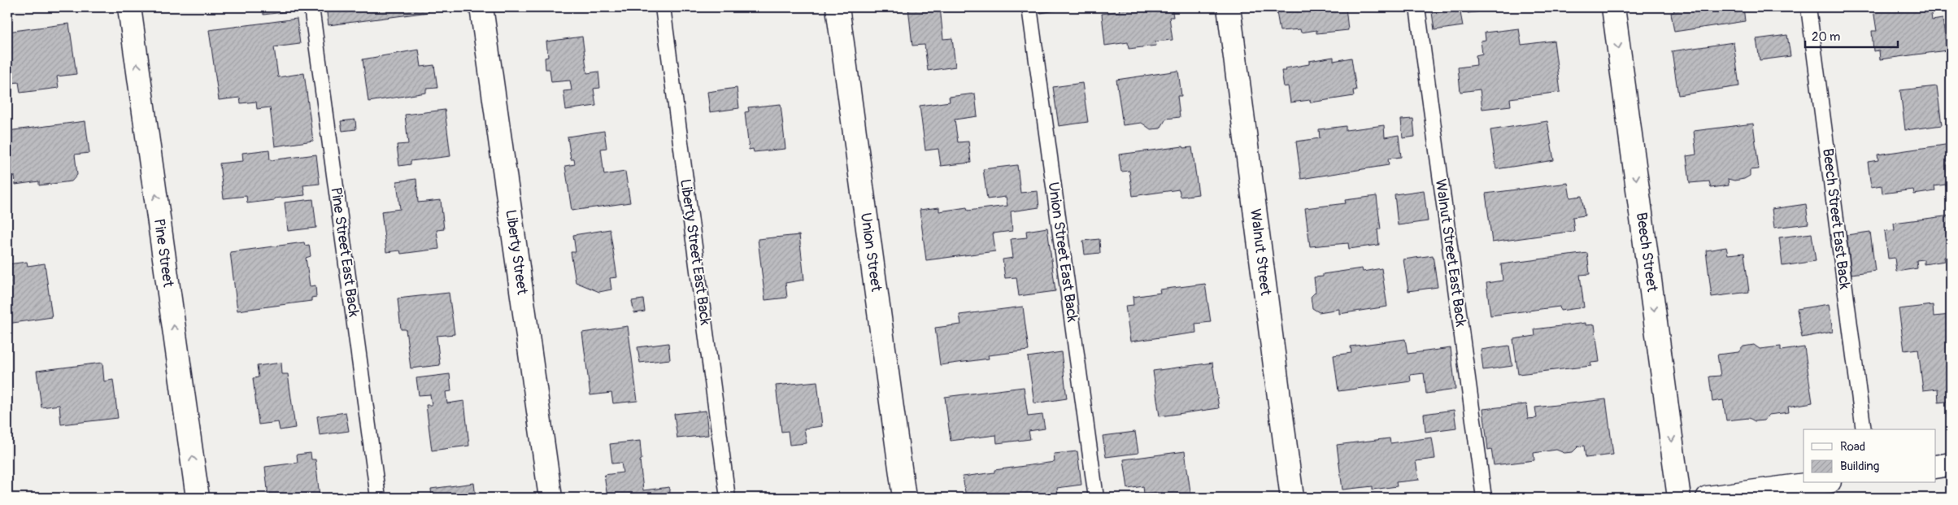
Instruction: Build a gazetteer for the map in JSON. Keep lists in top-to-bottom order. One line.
{"streets":{"street":["Liberty Street","Union Street","Walnut Street","Beech Street","Pine Street"],"lane":["Beech Street East Back","Pine Street East Back","Liberty Street East Back","Union Street East Back","Walnut Street East Back"]},"one_way":["Beech Street","Pine Street"],"legend":["Road","Building"],"scale_bar":"20 m"}
